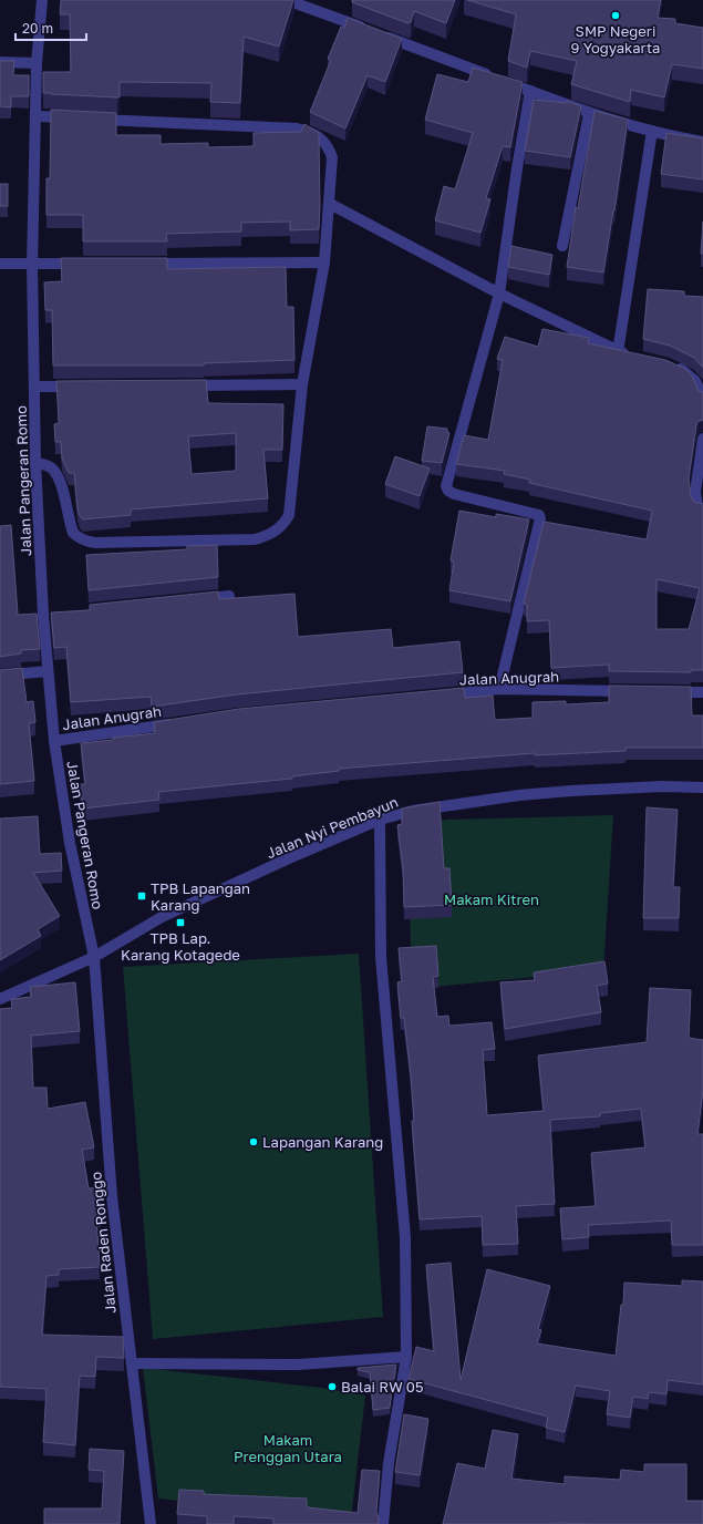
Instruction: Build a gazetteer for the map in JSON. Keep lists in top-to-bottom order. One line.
{"streets":{"street":["Jalan Pangeran Romo","Jalan Anugrah","Jalan Nyi Pembayun","Jalan Raden Ronggo"]},"crossings":[["Jalan Pangeran Romo","Jalan Anugrah"],["Jalan Pangeran Romo","Jalan Nyi Pembayun"],["Jalan Pangeran Romo","Jalan Raden Ronggo"],["Jalan Nyi Pembayun","Jalan Raden Ronggo"]],"parks":["Makam Kitren","Makam Prenggan Utara"],"places":{"other":["SMP Negeri 9 Yogyakarta","Lapangan Karang","Balai RW 05"],"transit":["TPB Lapangan Karang","TPB Lap. Karang Kotagede"]},"scale_bar":"20 m"}
